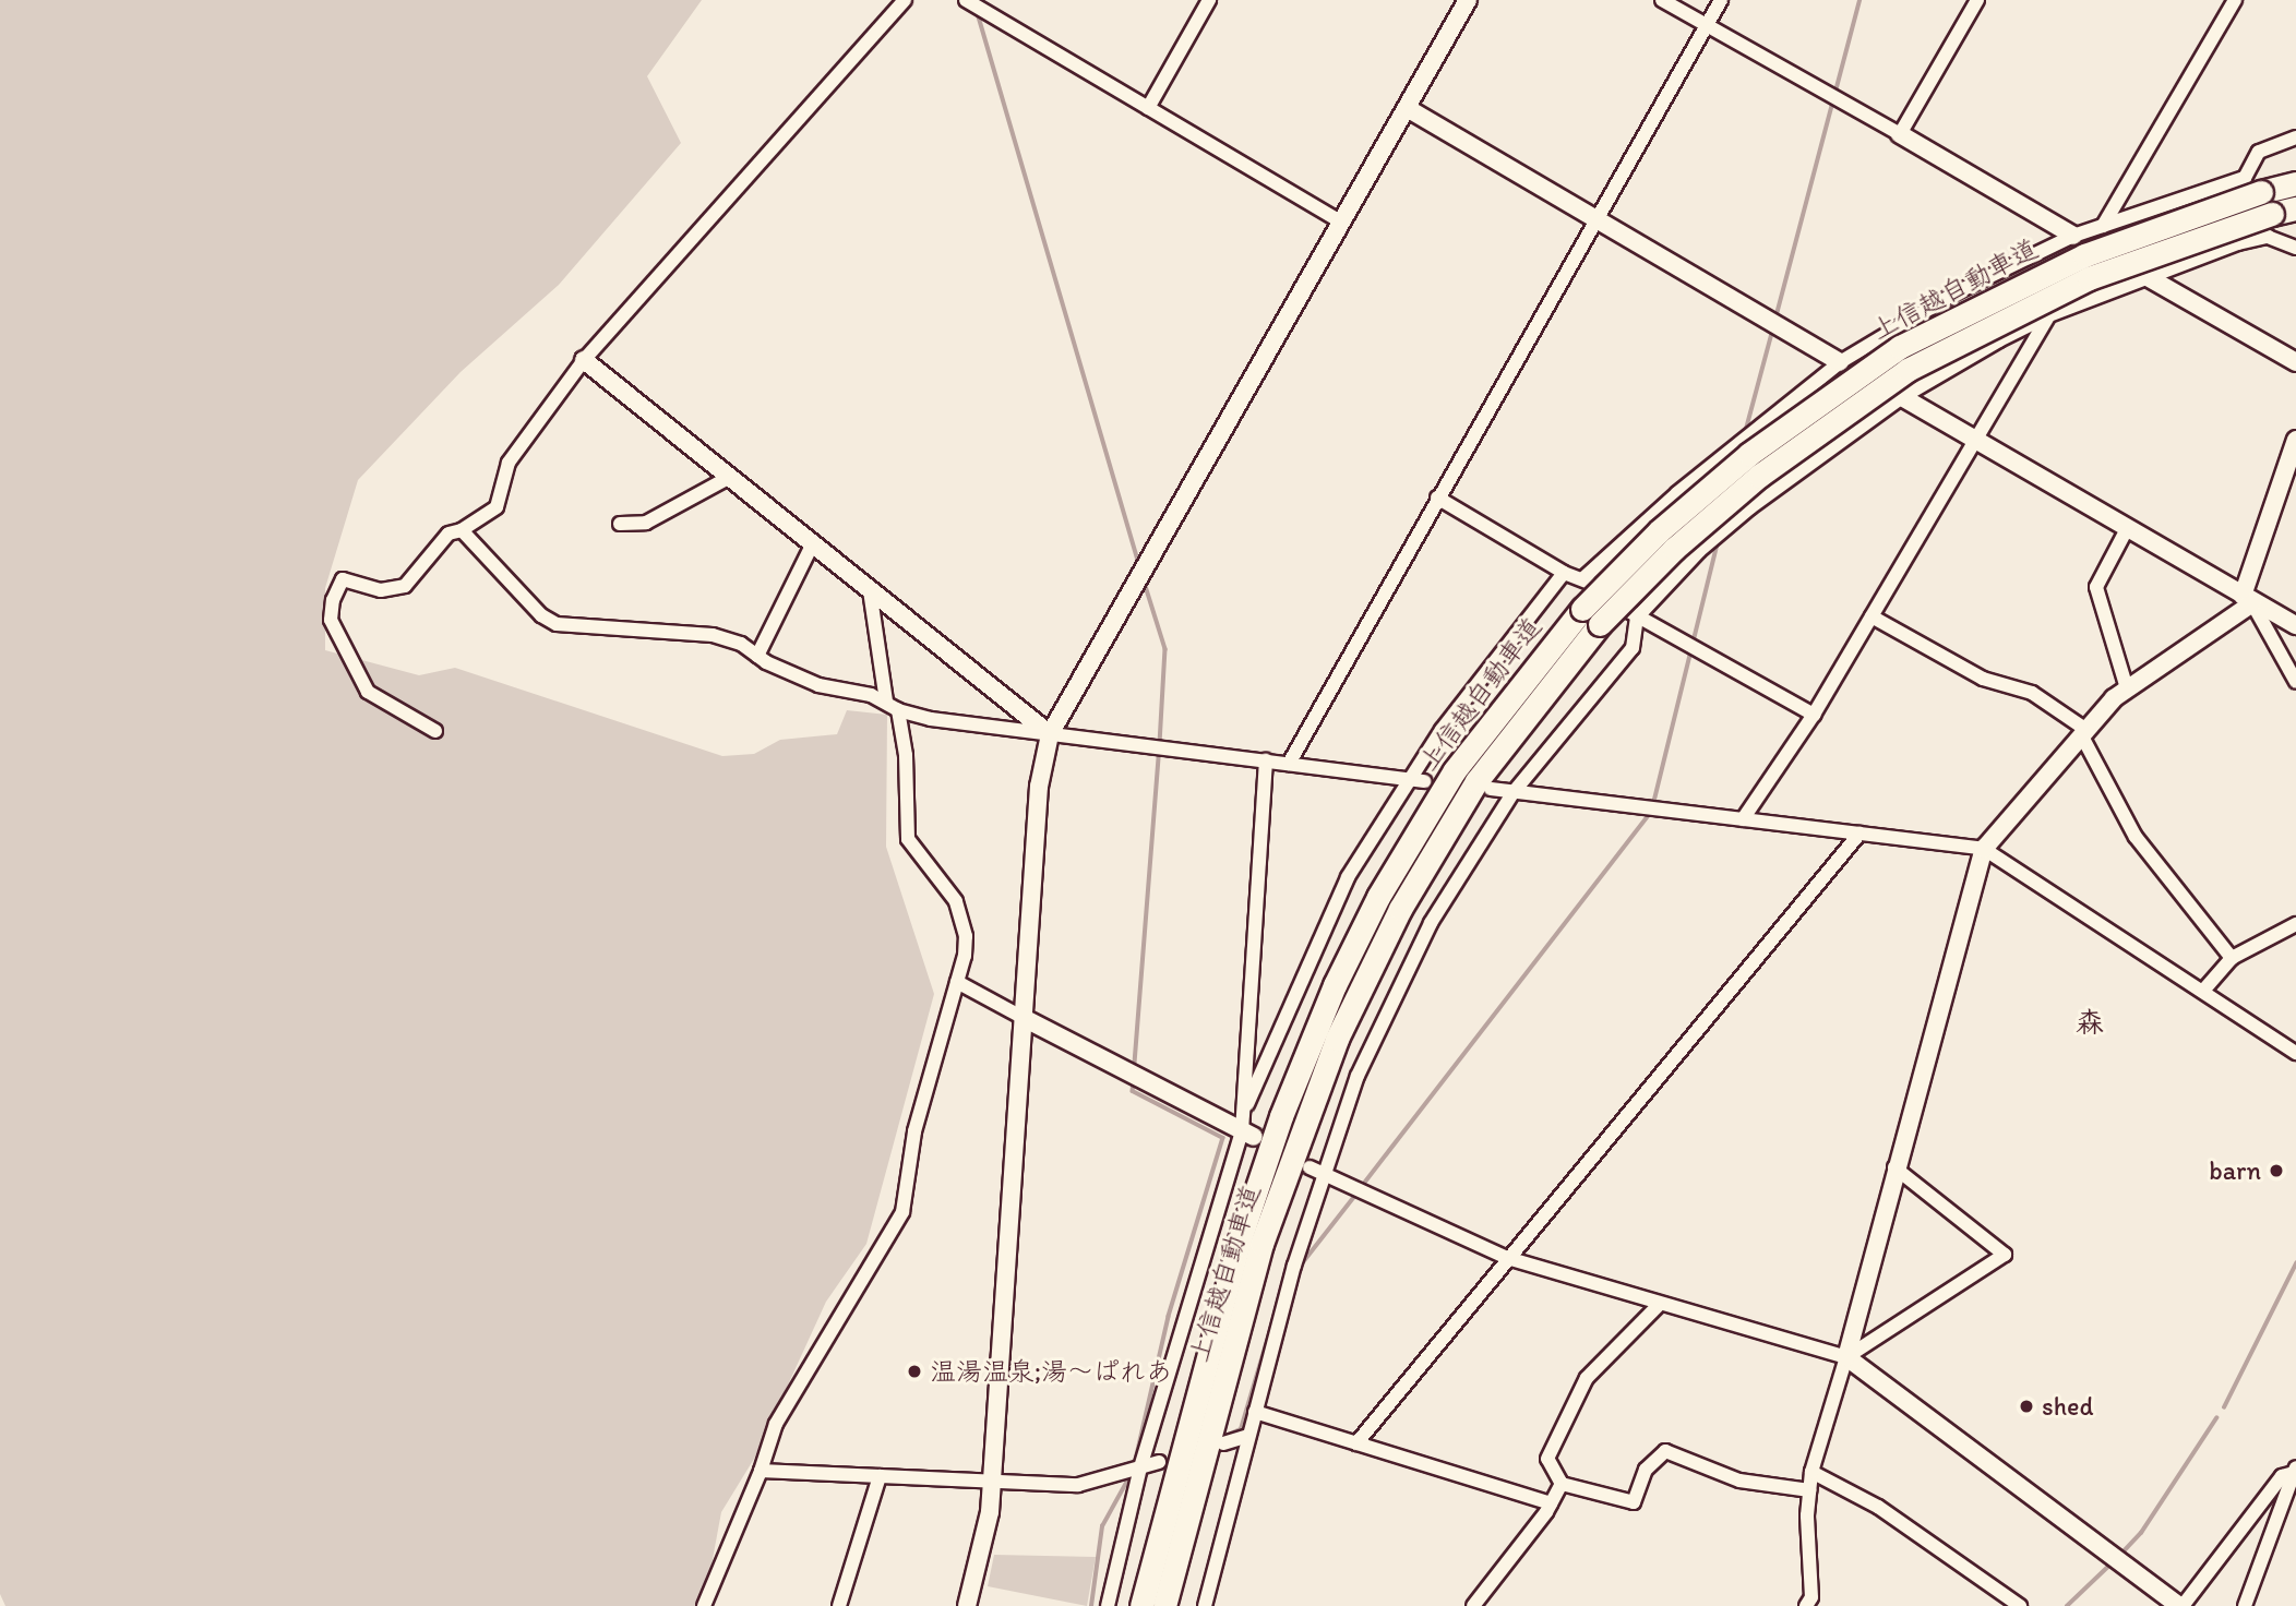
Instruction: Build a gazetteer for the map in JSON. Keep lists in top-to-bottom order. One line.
{"streets":{"highway":["上信越自動車道"]},"districts":["森"],"places":["barn","温湯温泉;湯〜ぱれあ","shed"]}
